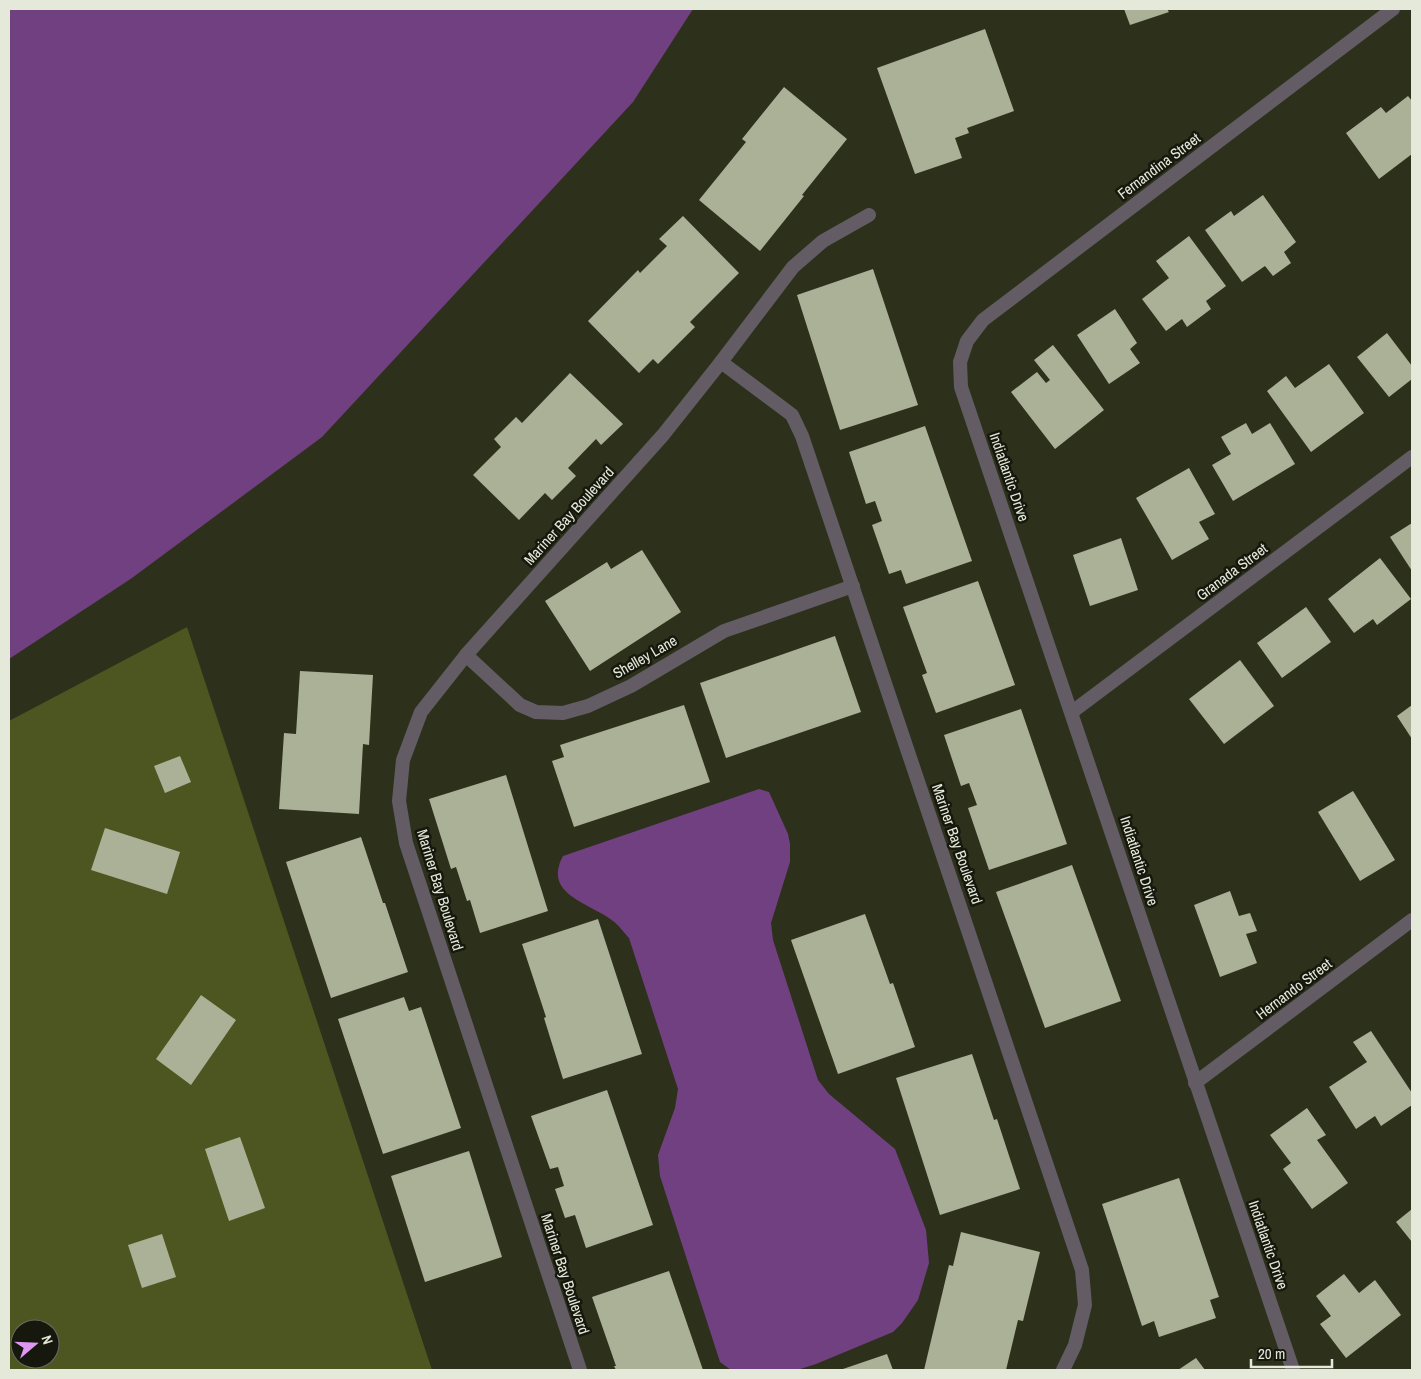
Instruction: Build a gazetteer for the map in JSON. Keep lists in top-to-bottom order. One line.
{"streets":{"street":["Fernandina Street","Indiatlantic Drive","Mariner Bay Boulevard","Granada Street","Shelley Lane","Hernando Street"]},"crossings":[["Fernandina Street","Indiatlantic Drive"],["Indiatlantic Drive","Granada Street"],["Indiatlantic Drive","Hernando Street"],["Mariner Bay Boulevard","Shelley Lane"]],"scale_bar":"20 m","north":"right"}
